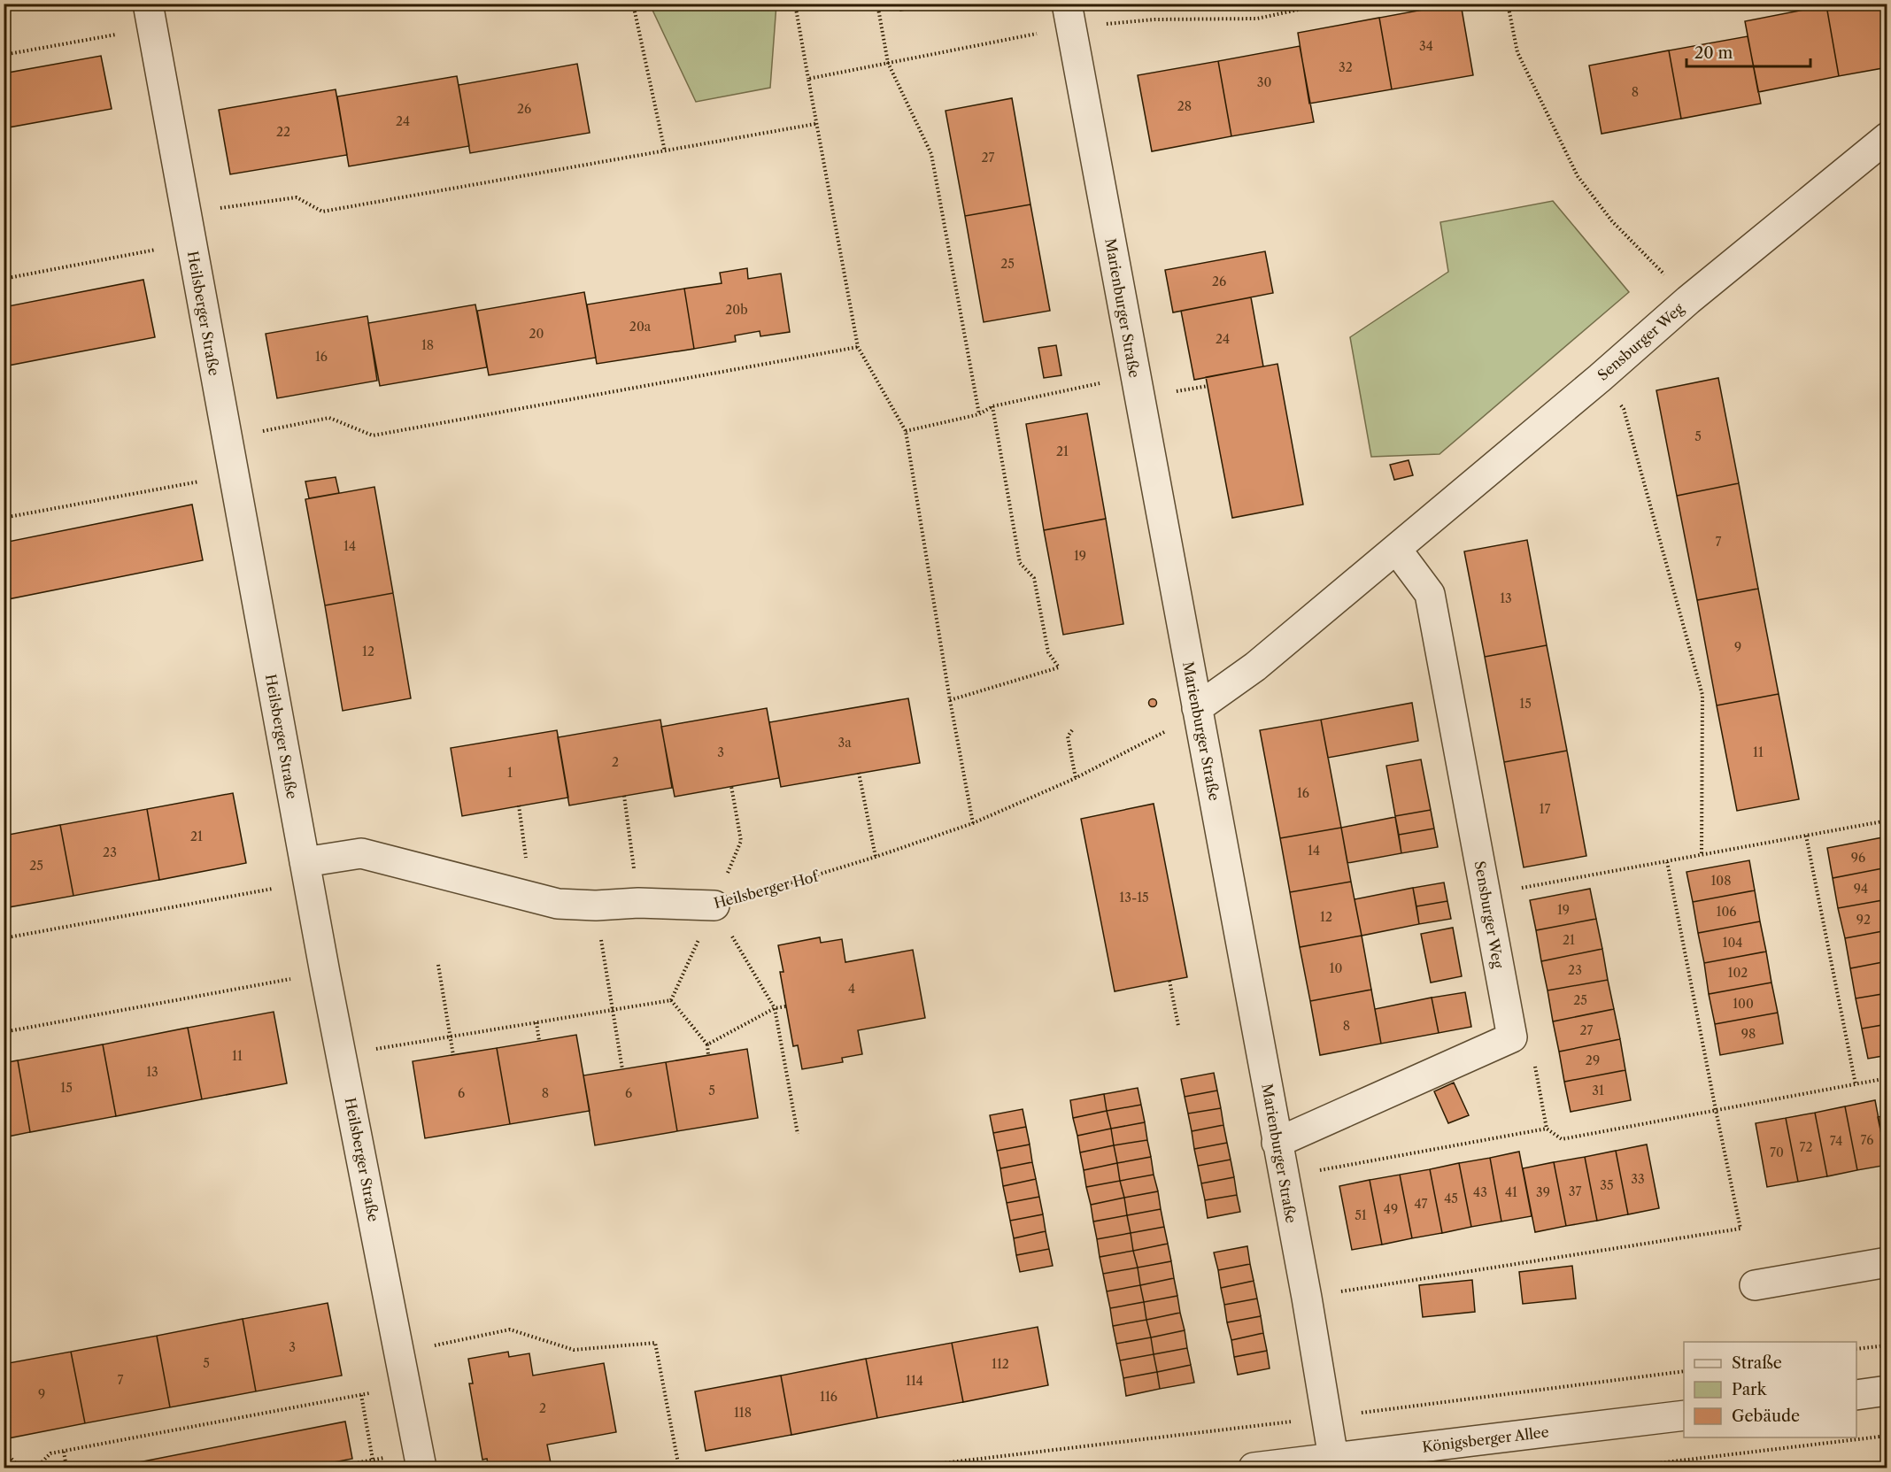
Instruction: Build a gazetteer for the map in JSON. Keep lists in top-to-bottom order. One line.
{"streets":{"street":["Marienburger Straße","Heilsberger Straße","Sensburger Weg","Heilsberger Hof","Königsberger Allee"]},"crossings":[["Marienburger Straße","Sensburger Weg"],["Marienburger Straße","Heilsberger Hof"],["Marienburger Straße","Königsberger Allee"],["Heilsberger Straße","Heilsberger Hof"],["Sensburger Weg","Heilsberger Hof"]],"house_numbers":["34","32","30","8","28","26","24","22","27","25","26","20b","20a","20","24","18","16","5","21","7","14","19","13","9","12","15","3a","3","11","2","1","16","17","21","14","23","96","25","108","94","13-15","19","106","12","92","21","104","10","23","102","4","25","100","8","27","98","11","29","13","15","5","31","6","8","6","76","74","72","70","33","35","37","43","41","39","45","47","49","51","3","5","112","7","114","9","116","2","118"],"legend":["Straße","Park","Gebäude"],"scale_bar":"20 m"}
